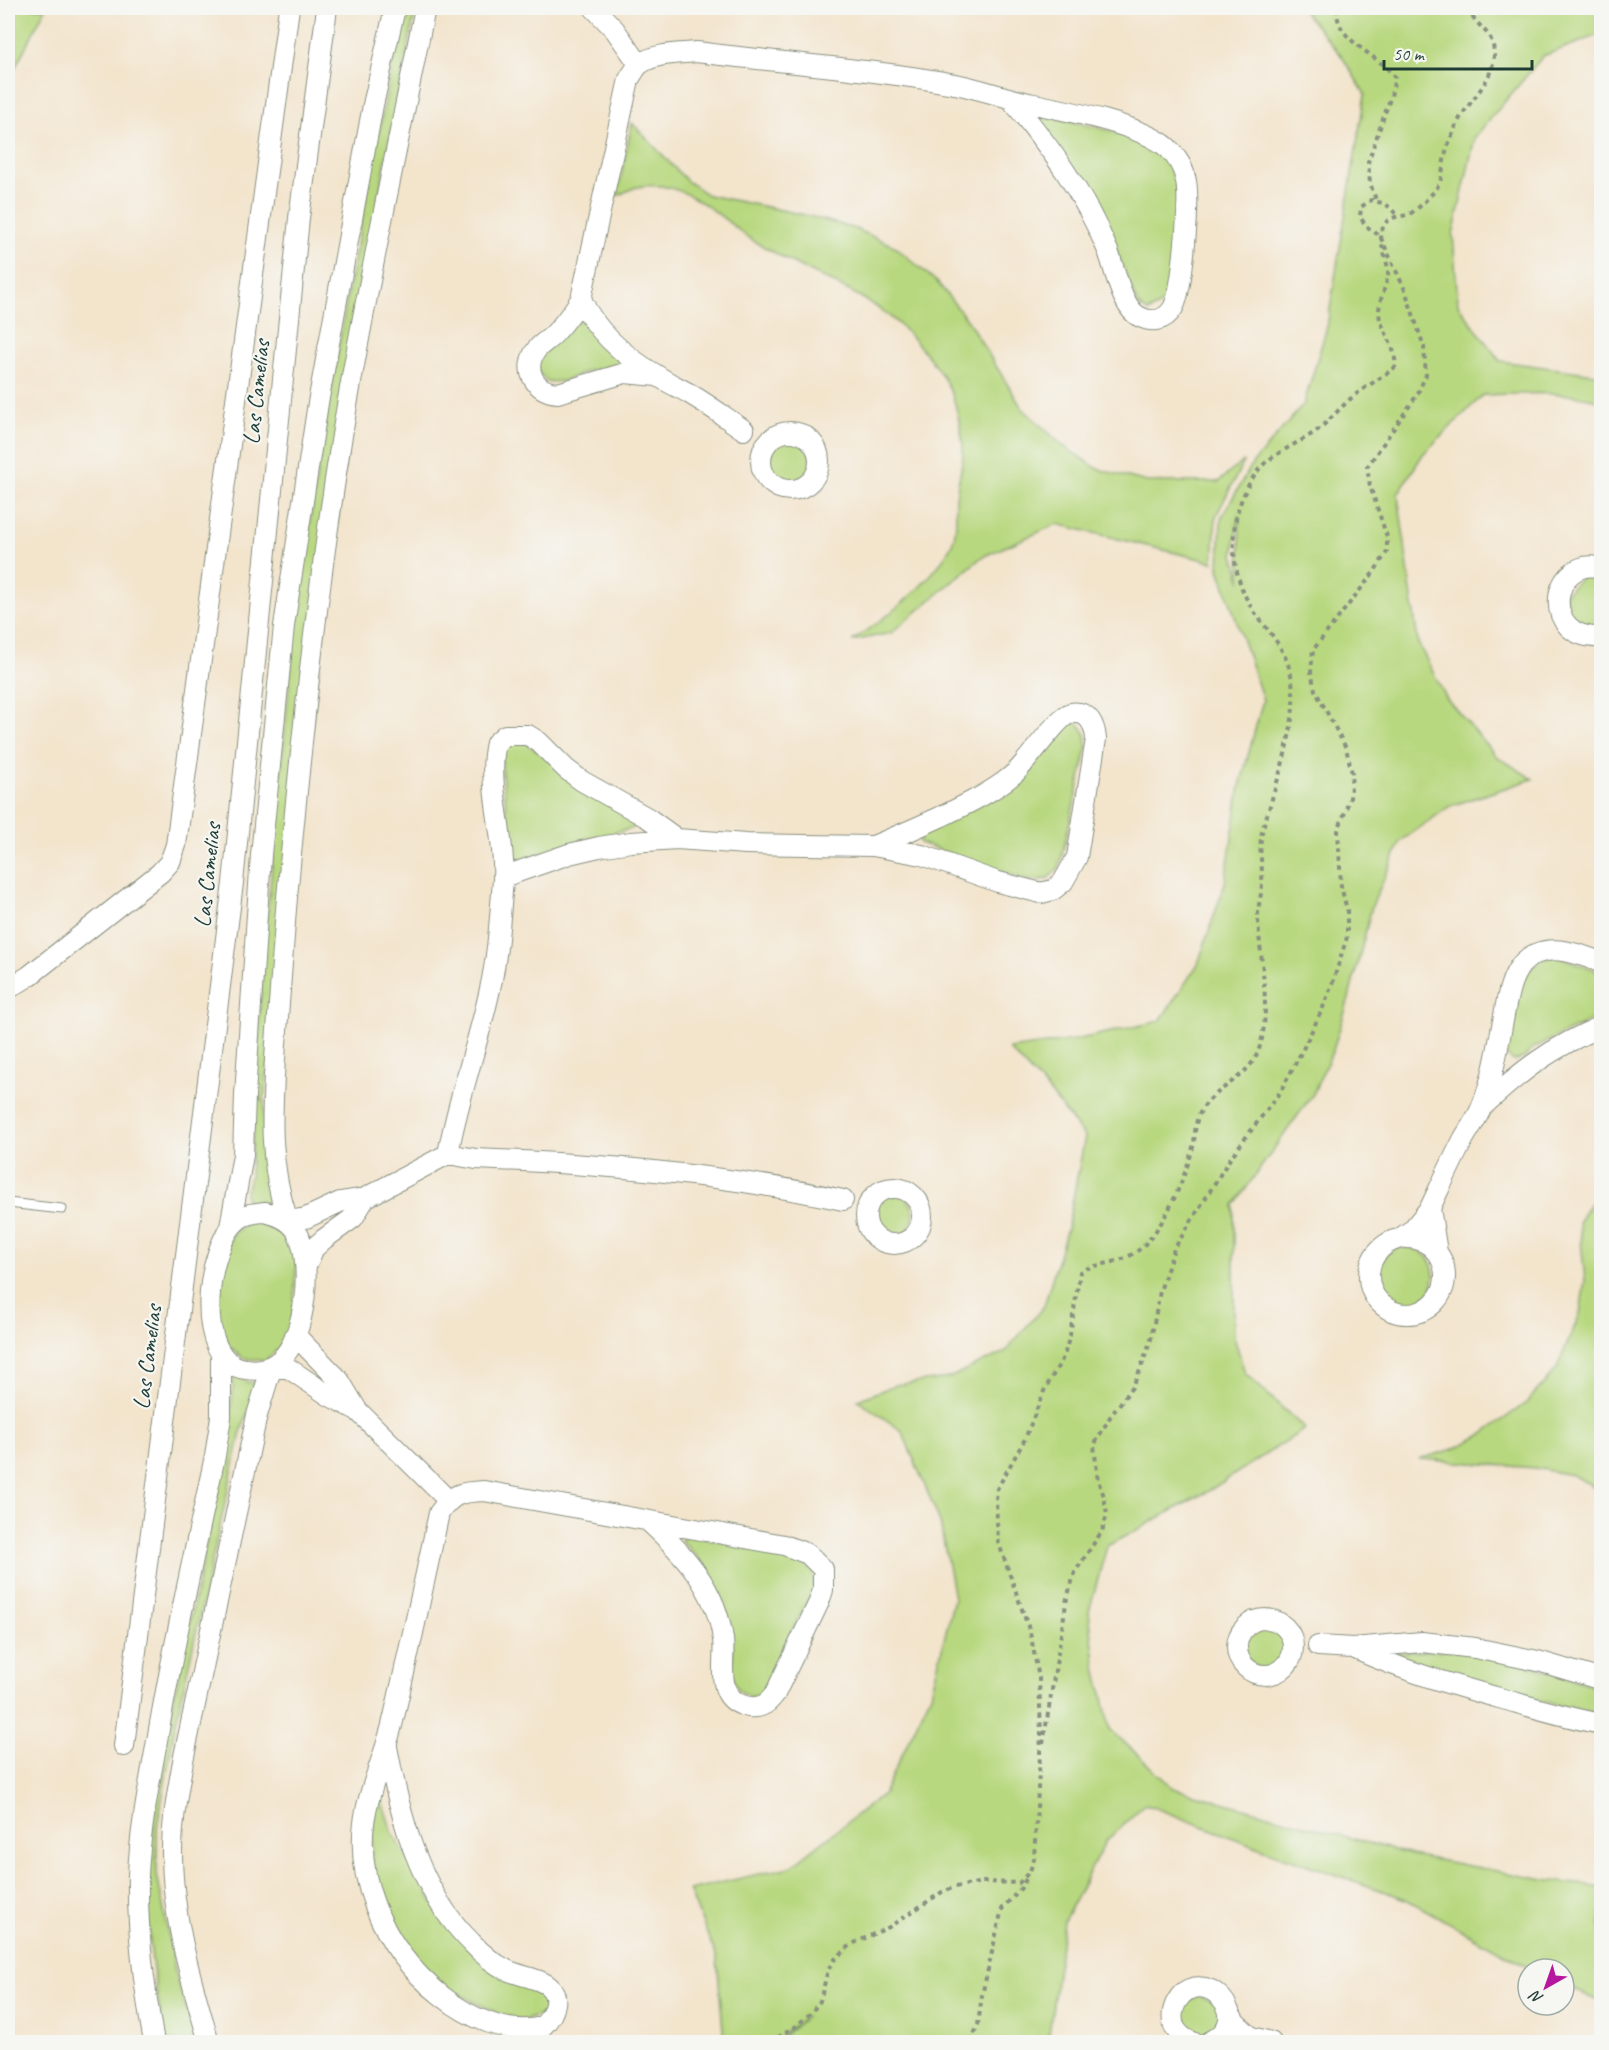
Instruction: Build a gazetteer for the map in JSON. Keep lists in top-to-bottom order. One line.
{"streets":{"street":["Las Camelias"]},"scale_bar":"50 m","north":"bottom left"}
